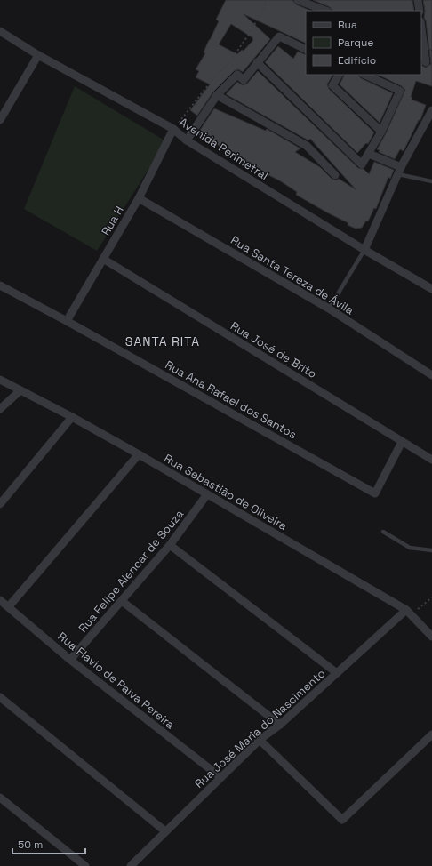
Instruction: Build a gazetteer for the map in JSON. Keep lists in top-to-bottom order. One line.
{"streets":{"street":["Avenida Perimetral","Rua H","Rua Santa Tereza de Ávila","Rua José de Brito","Rua Ana Rafael dos Santos","Rua Sebastião de Oliveira","Rua Felipe Alencar de Souza","Rua Flavio de Paiva Pereira","Rua José Maria do Nascimento"]},"crossings":[["Avenida Perimetral","Rua H"],["Rua H","Rua Santa Tereza de Ávila"],["Rua H","Rua José de Brito"],["Rua H","Rua Ana Rafael dos Santos"],["Rua José de Brito","Rua Ana Rafael dos Santos"],["Rua Sebastião de Oliveira","Rua Felipe Alencar de Souza"],["Rua Sebastião de Oliveira","Rua José Maria do Nascimento"],["Rua Felipe Alencar de Souza","Rua Flavio de Paiva Pereira"],["Rua Flavio de Paiva Pereira","Rua José Maria do Nascimento"]],"districts":["SANTA RITA"],"legend":["Rua","Parque","Edifício"],"scale_bar":"50 m"}
